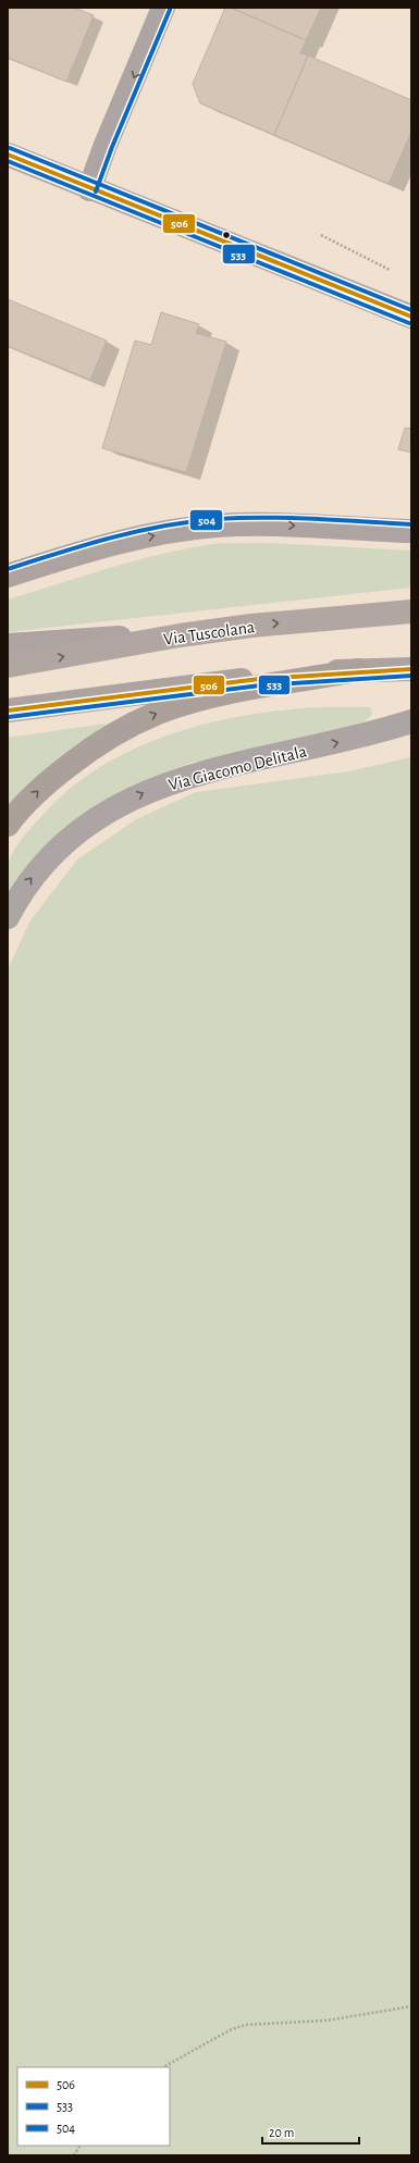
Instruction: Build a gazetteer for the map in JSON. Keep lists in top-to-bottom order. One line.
{"streets":{"main road":["Via Tuscolana"],"street":["Via Giacomo Delitala"]},"one_way":["Via Giacomo Delitala"],"lines":["transit line 533","transit line 504","transit line 506"],"legend":["506","533","504"],"scale_bar":"20 m"}
